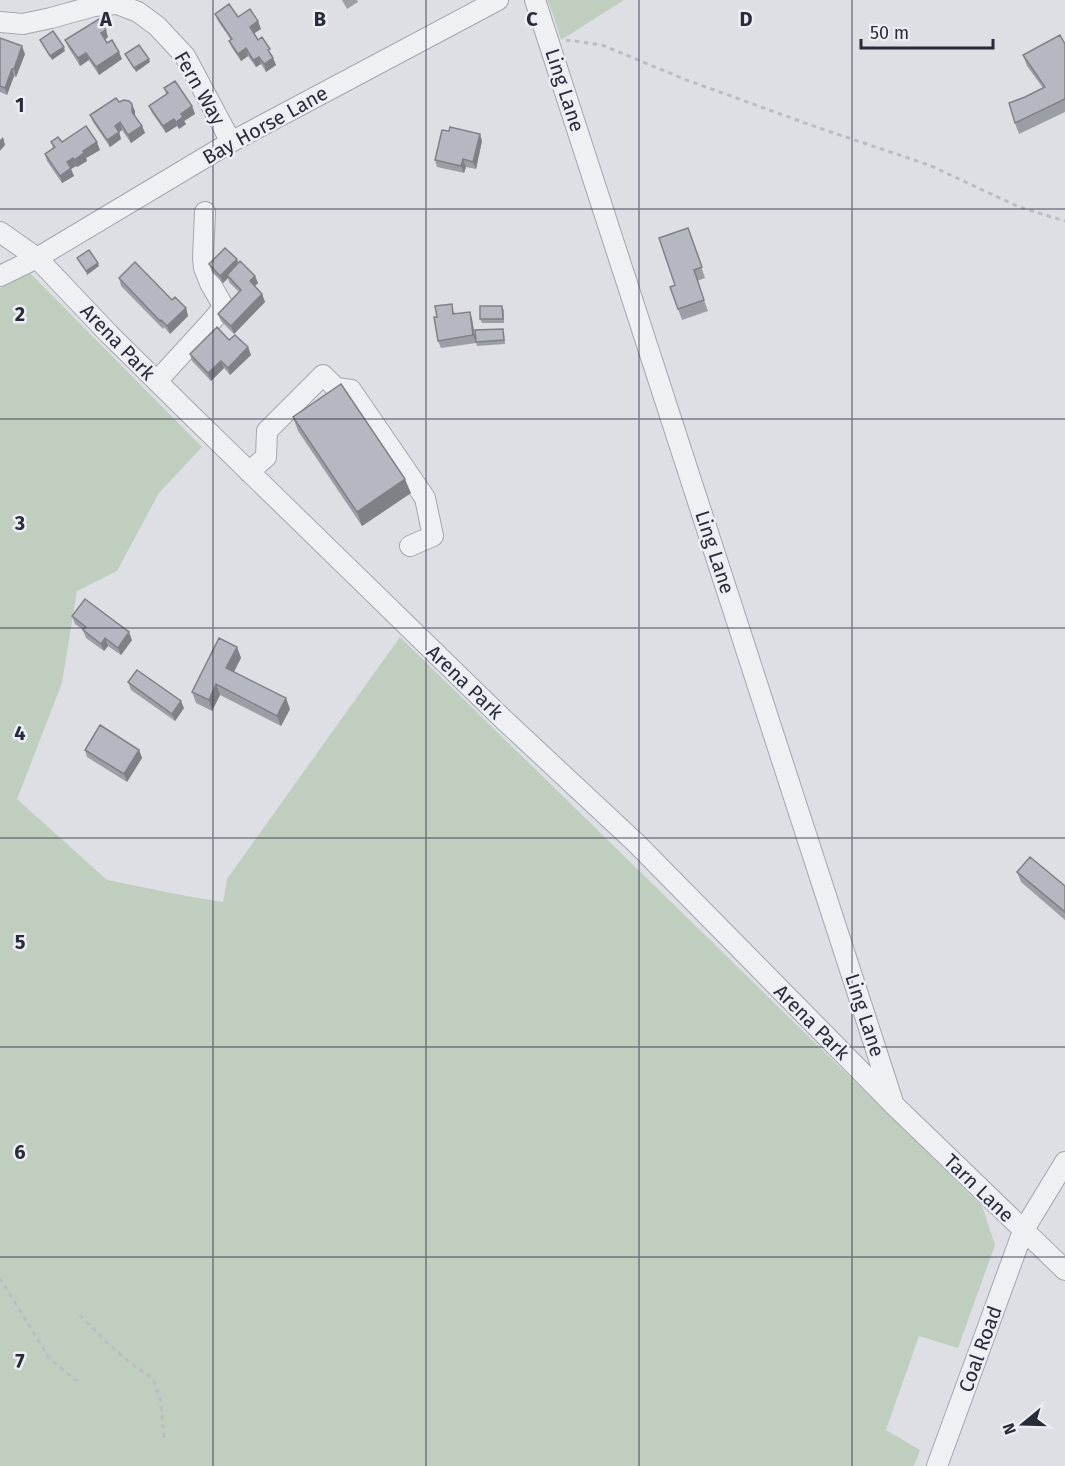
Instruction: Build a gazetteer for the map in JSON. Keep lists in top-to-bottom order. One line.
{"streets":{"street":["Fern Way","Ling Lane","Bay Horse Lane","Arena Park","Tarn Lane","Coal Road"]},"crossings":[["Fern Way","Bay Horse Lane"],["Ling Lane","Arena Park"],["Ling Lane","Tarn Lane"],["Bay Horse Lane","Arena Park"],["Arena Park","Tarn Lane"],["Tarn Lane","Coal Road"]],"scale_bar":"50 m","north":"left","grid":{"columns":["A","B","C","D"],"rows":["1","2","3","4","5","6","7"]}}
